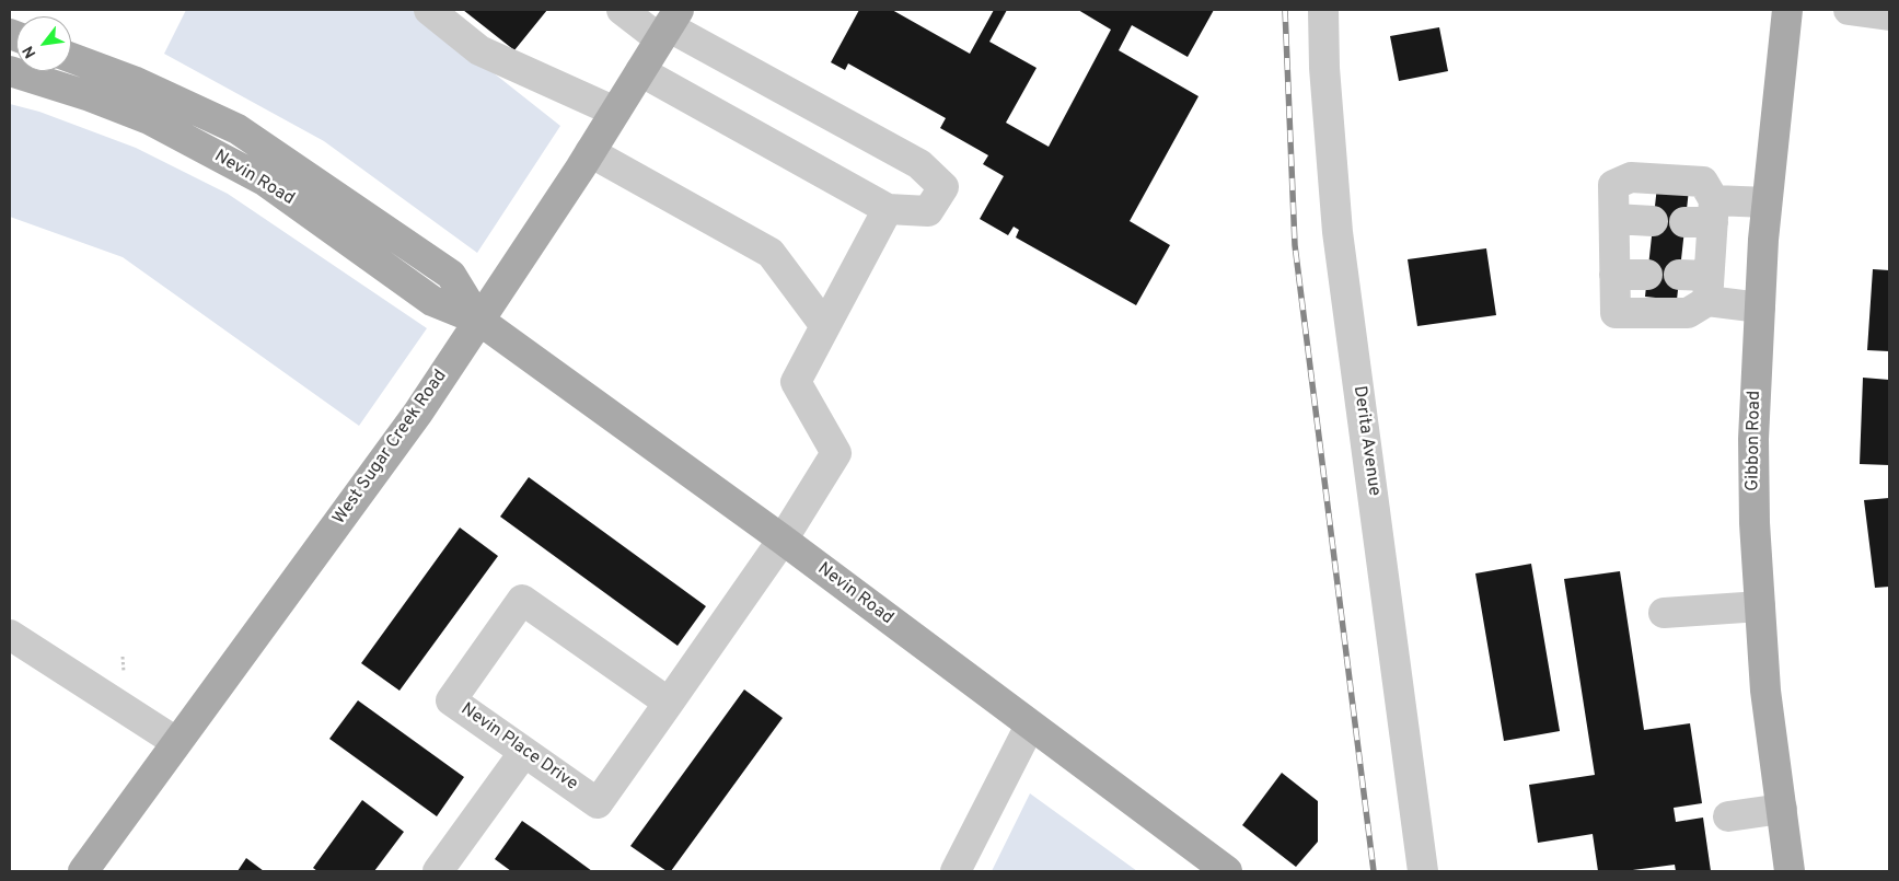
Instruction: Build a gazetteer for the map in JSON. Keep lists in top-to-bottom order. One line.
{"streets":{"main road":["Nevin Road","Gibbon Road","West Sugar Creek Road"],"street":["Derita Avenue","Nevin Place Drive"]},"crossings":[["Nevin Road","West Sugar Creek Road"],["Nevin Road","Nevin Place Drive"]],"north":"bottom left"}
